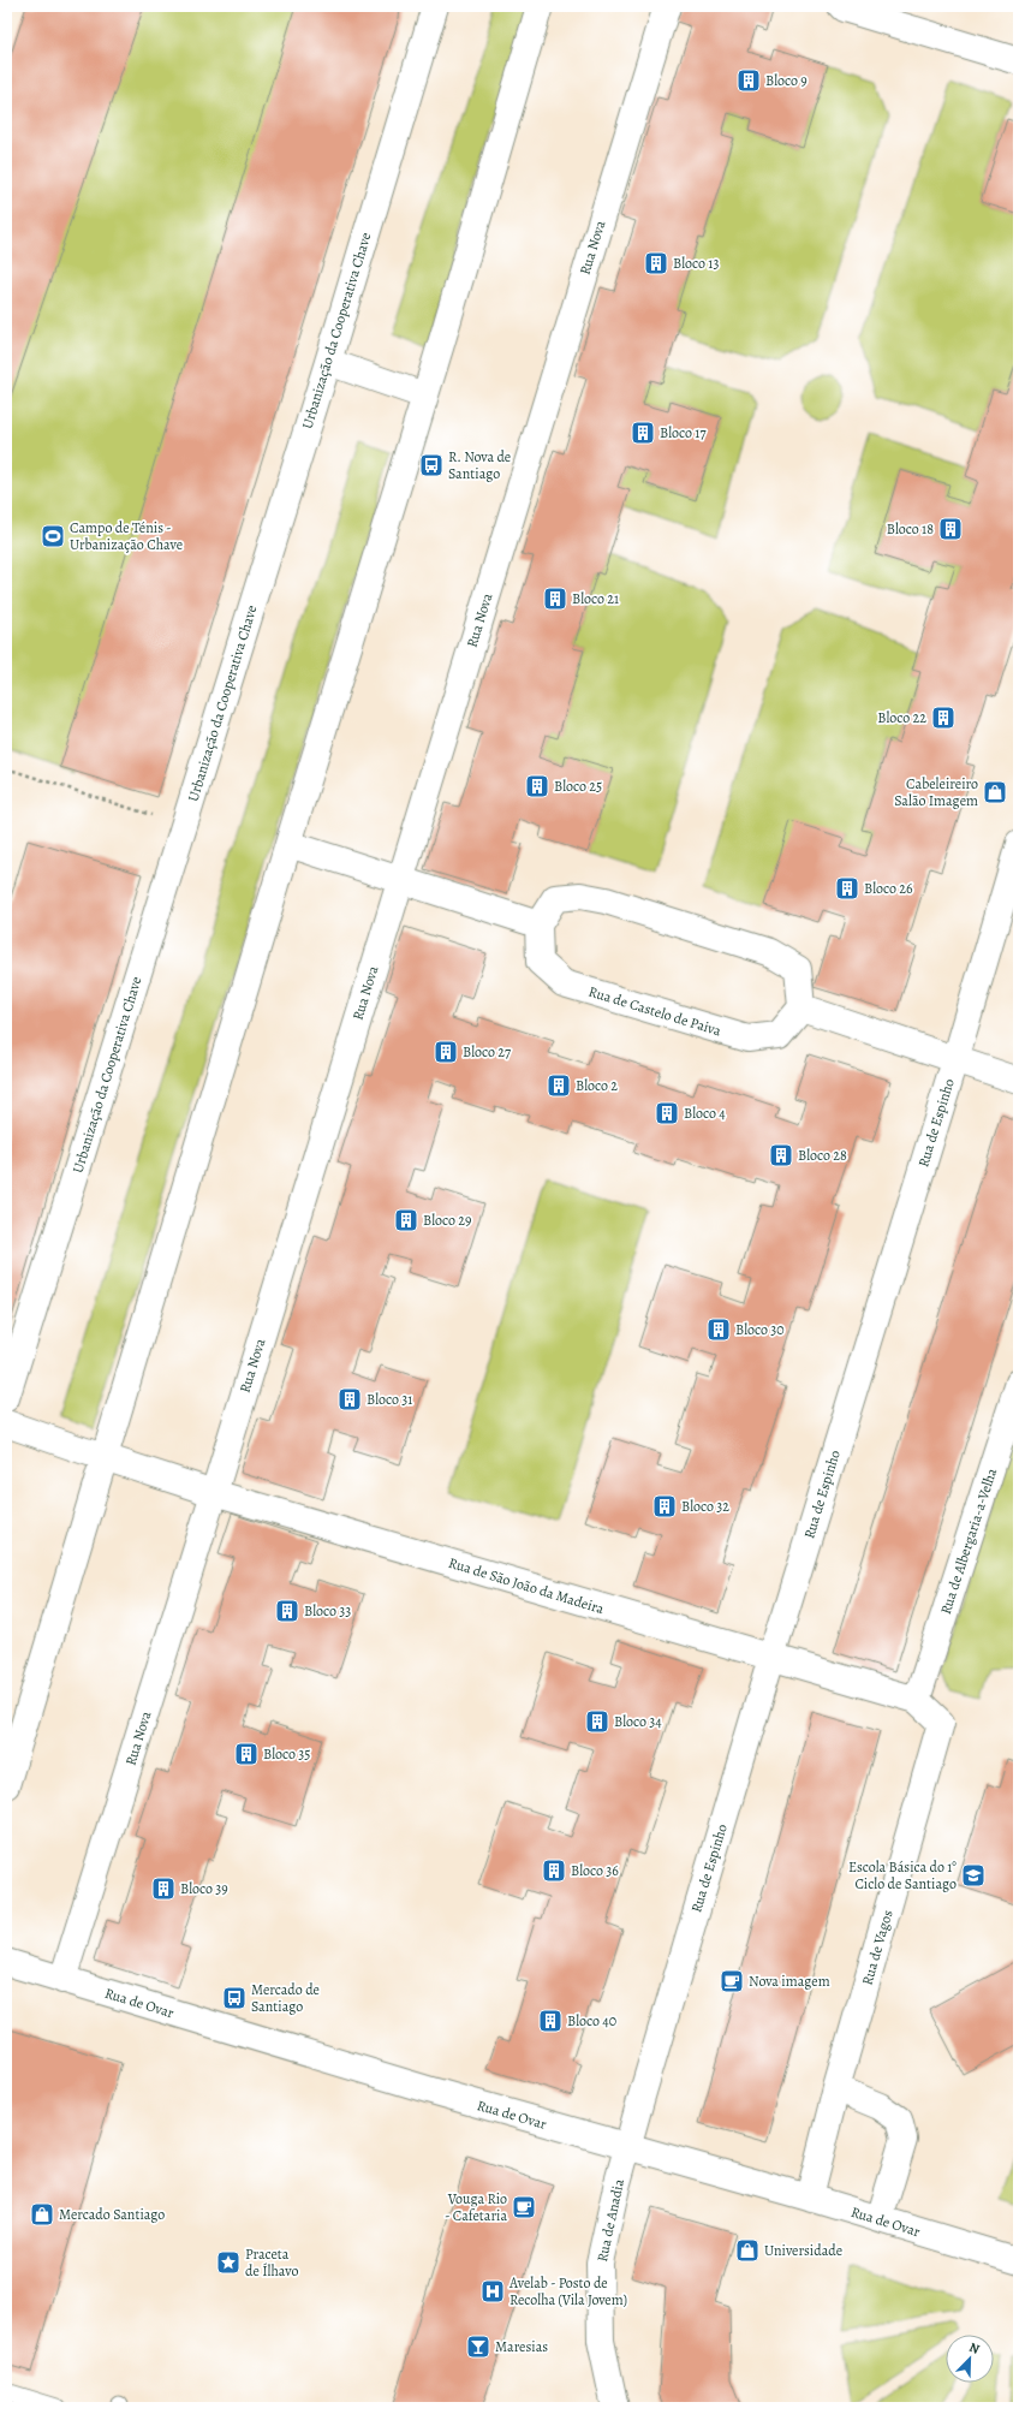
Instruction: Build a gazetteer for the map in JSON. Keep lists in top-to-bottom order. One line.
{"streets":{"street":["Rua Nova","Urbanização da Cooperativa Chave","Rua de Castelo de Paiva","Rua de Espinho","Rua de Albergaria-a-Velha","Rua de São João da Madeira","Rua de Vagos","Rua de Ovar","Rua de Anadia"]},"crossings":[["Rua Nova","Rua de São João da Madeira"],["Rua Nova","Rua de Ovar"],["Rua de Espinho","Rua de São João da Madeira"],["Rua de Espinho","Rua de Ovar"],["Rua de Espinho","Rua de Anadia"],["Rua de Albergaria-a-Velha","Rua de São João da Madeira"],["Rua de São João da Madeira","Rua de Vagos"],["Rua de Vagos","Rua de Ovar"],["Rua de Ovar","Rua de Anadia"]],"places":{"building":["Bloco 9","Bloco 13","Bloco 17","Bloco 18","Bloco 21","Bloco 22","Bloco 25","Bloco 26","Bloco 27","Bloco 2","Bloco 4","Bloco 28","Bloco 29","Bloco 30","Bloco 31","Bloco 32","Bloco 33","Bloco 34","Bloco 35","Bloco 36","Bloco 39","Bloco 40"],"bus stop":["R. Nova de Santiago","Mercado de Santiago"],"sports":["Campo de Ténis - Urbanização Chave"],"shop":["Cabeleireiro Salão Imagem","Mercado Santiago","Universidade"],"school or university":["Escola Básica do 1° Ciclo de Santiago"],"cafe":["Nova imagem","Vouga Rio - Cafetaria"],"place":["Praceta de Ílhavo"],"hospital":["Avelab - Posto de Recolha (Vila Jovem)"],"bar":["Maresias"]},"north":"top right"}
